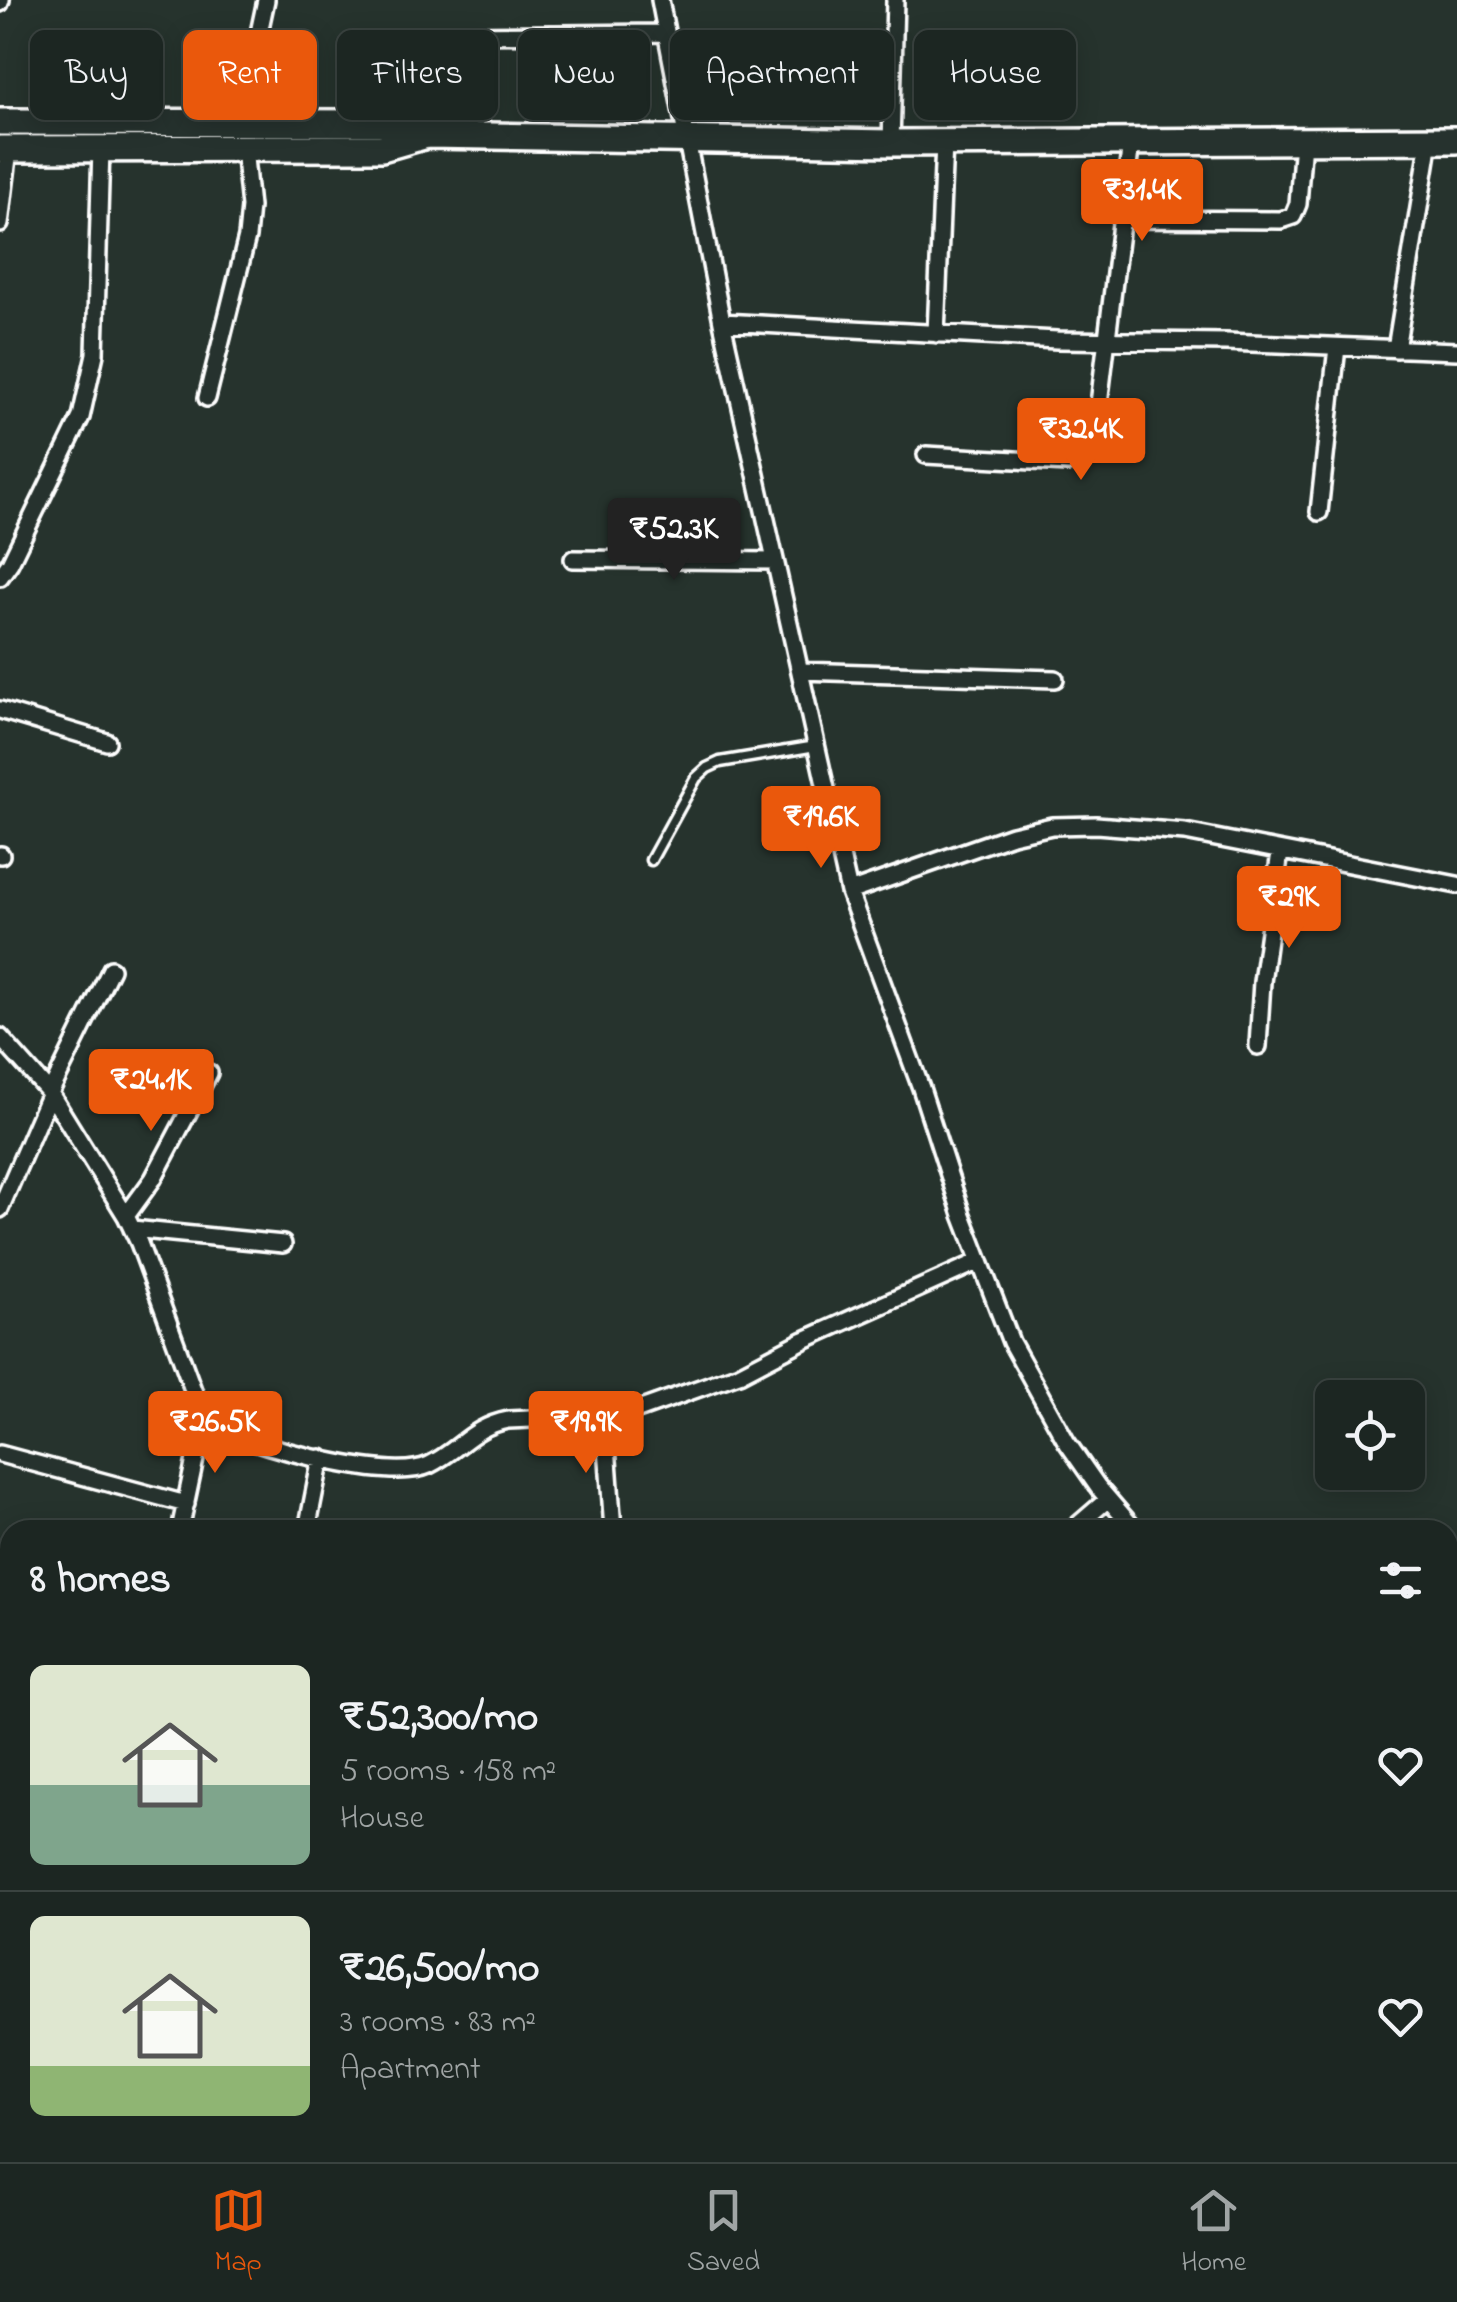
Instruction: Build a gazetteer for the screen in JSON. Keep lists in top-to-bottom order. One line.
{"page":{"chip":["Buy","Rent","Filters","New","Apartment","House"],"price":["₹31.4K","₹32.4K","₹52.3K","₹19.6K","₹29K","₹24.1K","₹26.5K","₹19.9K"],"heading":"8 homes","list":[{"name":"₹52,300/mo","note":"5 rooms · 158 m² · House"},{"name":"₹26,500/mo","note":"3 rooms · 83 m² · Apartment"}],"tabs":["Map","Saved","Home"]}}
